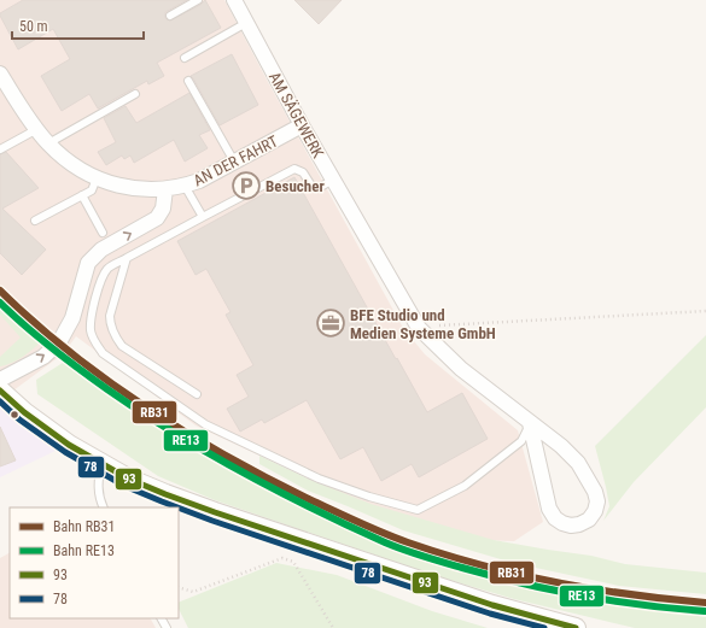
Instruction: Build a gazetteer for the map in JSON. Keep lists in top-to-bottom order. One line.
{"streets":{"street":["AM SÄGEWERK","AN DER FAHRT"]},"crossings":[["AM SÄGEWERK","AN DER FAHRT"]],"places":{"parking":["Besucher"],"office":["BFE Studio und Medien Systeme GmbH"]},"lines":["rail line RB31","rail line RE13","transit line 93","transit line 78"],"legend":["Bahn RB31","Bahn RE13","93","78"],"scale_bar":"50 m"}
